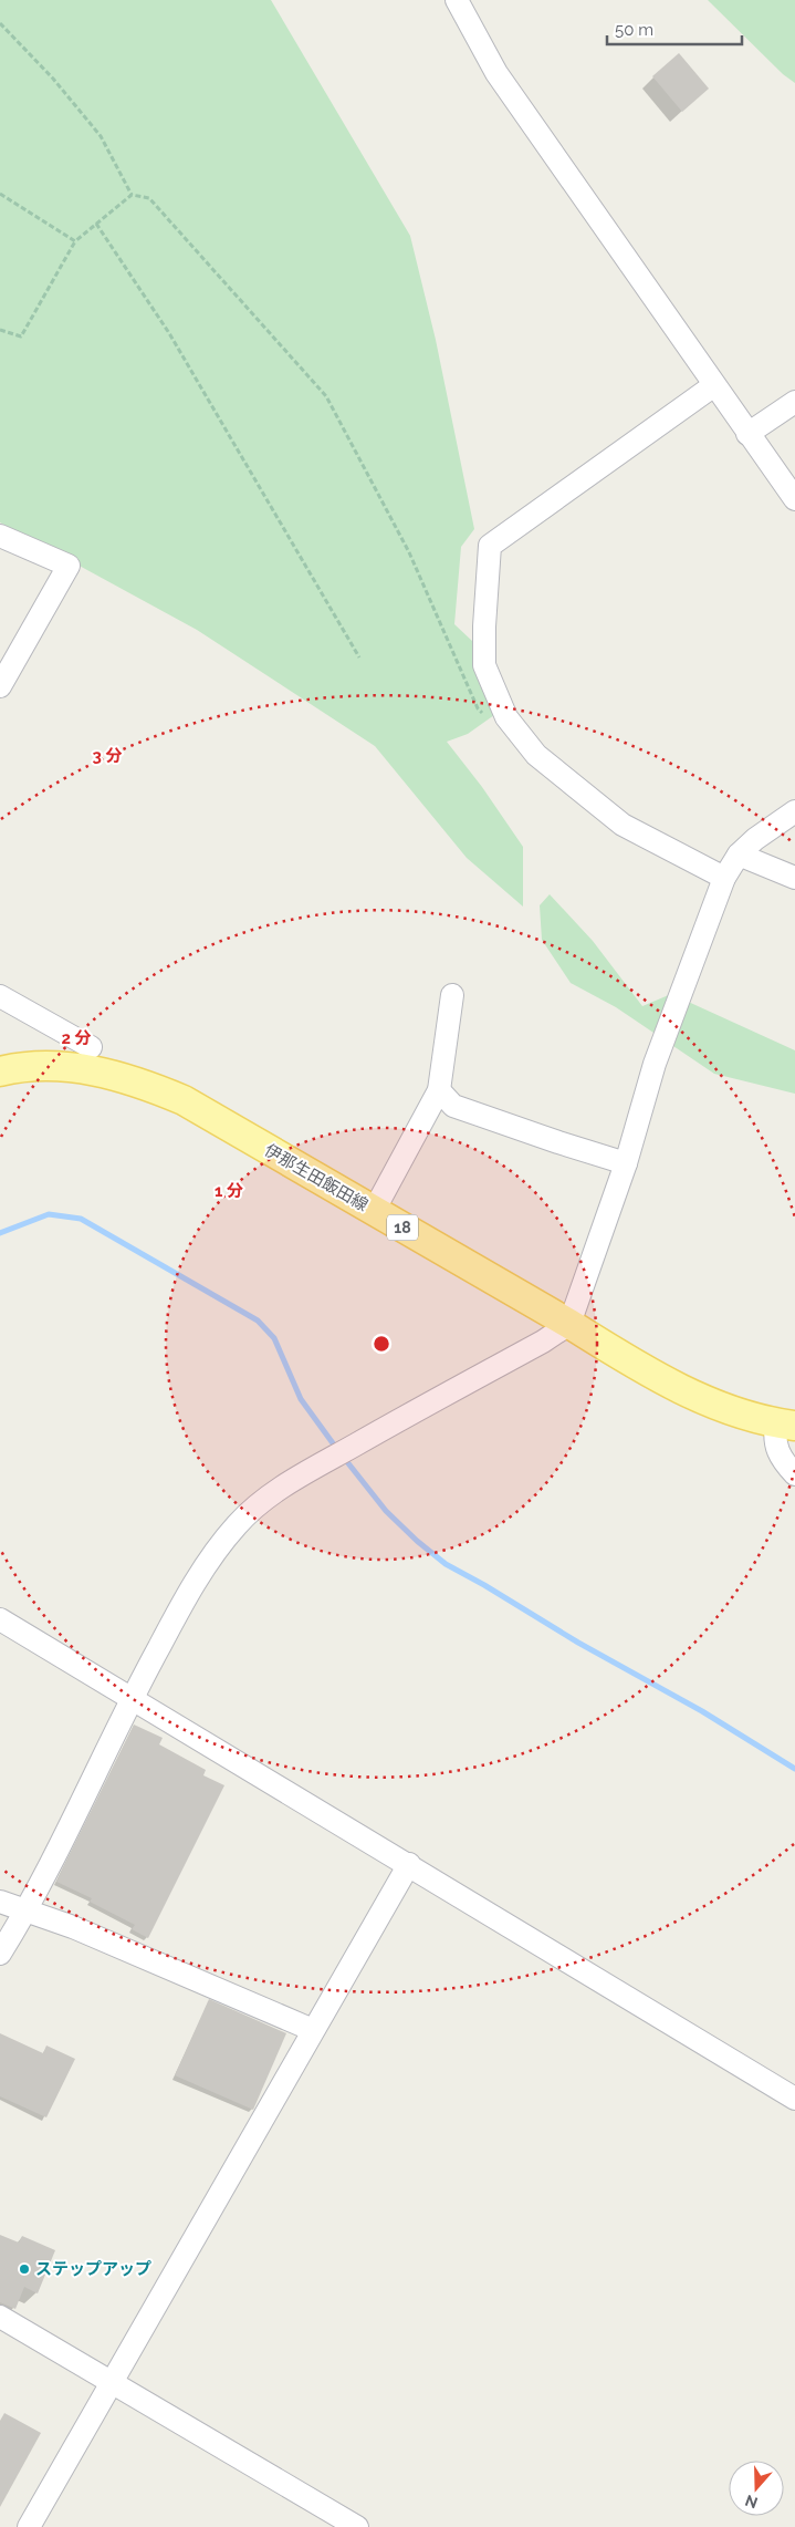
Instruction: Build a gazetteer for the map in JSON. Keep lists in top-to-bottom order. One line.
{"streets":{"main road":["伊那生田飯田線","18"]},"places":["ステップアップ"],"scale_bar":"50 m","north":"bottom","rings":["3 分","2 分","1 分"]}
